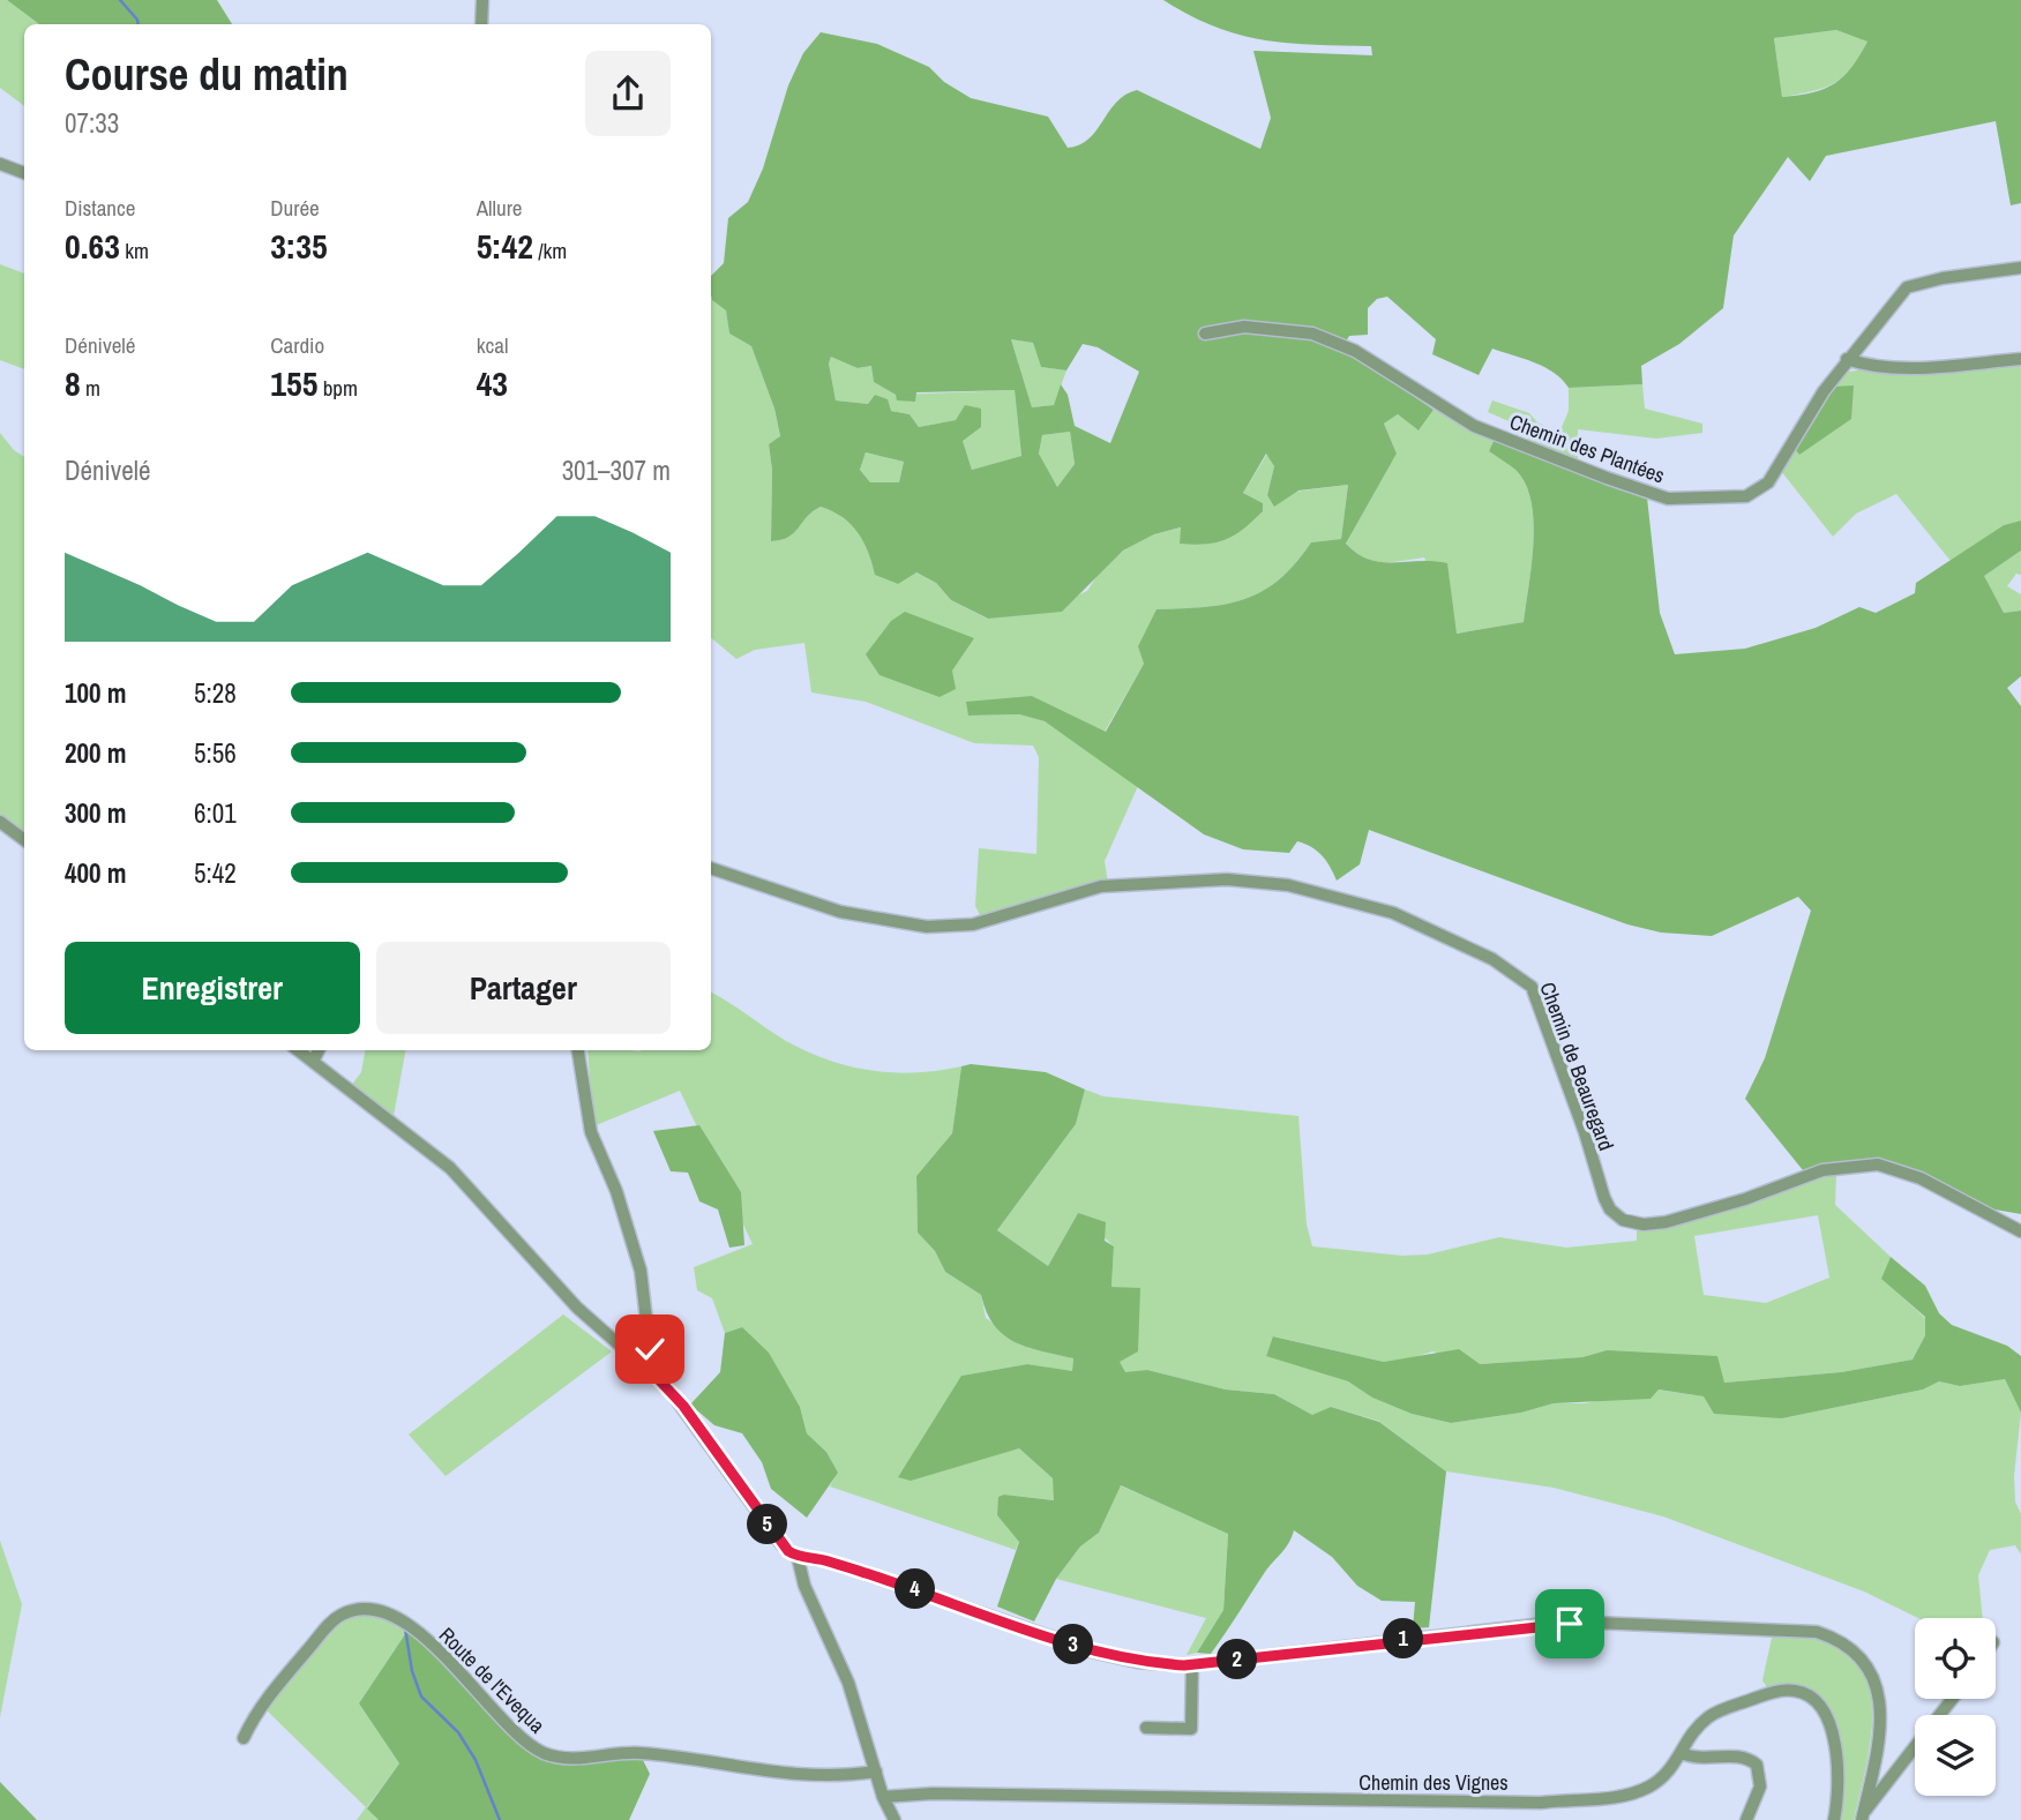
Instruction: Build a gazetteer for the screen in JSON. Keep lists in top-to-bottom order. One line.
{"streets":{"street":["Chemin des Plantées","Chemin de Beauregard","Route de l'Evequa","Chemin des Vignes"]},"page":{"heading":["Course du matin","07:33"],"stats":[["Distance","0.63 km"],["Durée","3:35"],["Allure","5:42 /km"],["Dénivelé","8 m"],["Cardio","155 bpm"],["kcal","43"]],"chart":["Dénivelé","301–307 m"],"list":[{"name":"100 m","note":"5:28"},{"name":"200 m","note":"5:56"},{"name":"300 m","note":"6:01"},{"name":"400 m","note":"5:42"}],"buttons":["Enregistrer","Partager"],"pins":["5","4","1","3","2"]}}
